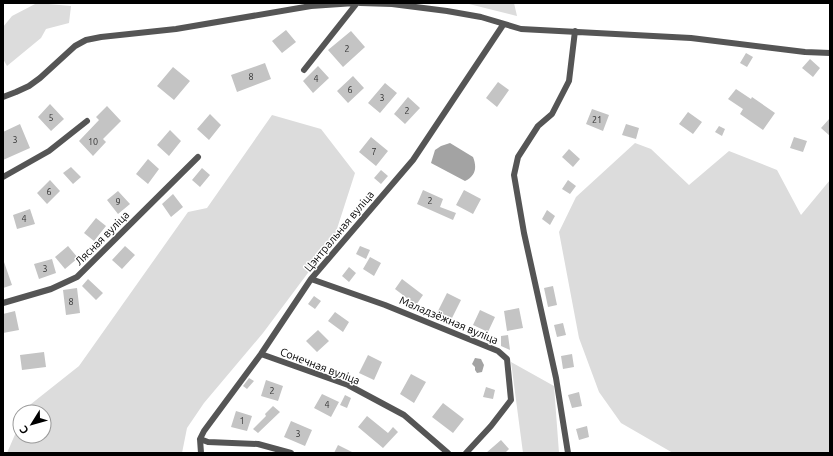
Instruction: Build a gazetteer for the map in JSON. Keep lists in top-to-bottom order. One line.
{"streets":{"street":["Цэнтральная вуліца","Лясная вуліца","Маладзёжная вуліца","Сонечная вуліца"]},"crossings":[["Цэнтральная вуліца","Маладзёжная вуліца"],["Цэнтральная вуліца","Сонечная вуліца"]],"house_numbers":["2","8","4","6","3","2","5","21","3","10","7","6","2","9","4","3","8","2","4","1","3"],"north":"bottom left"}
